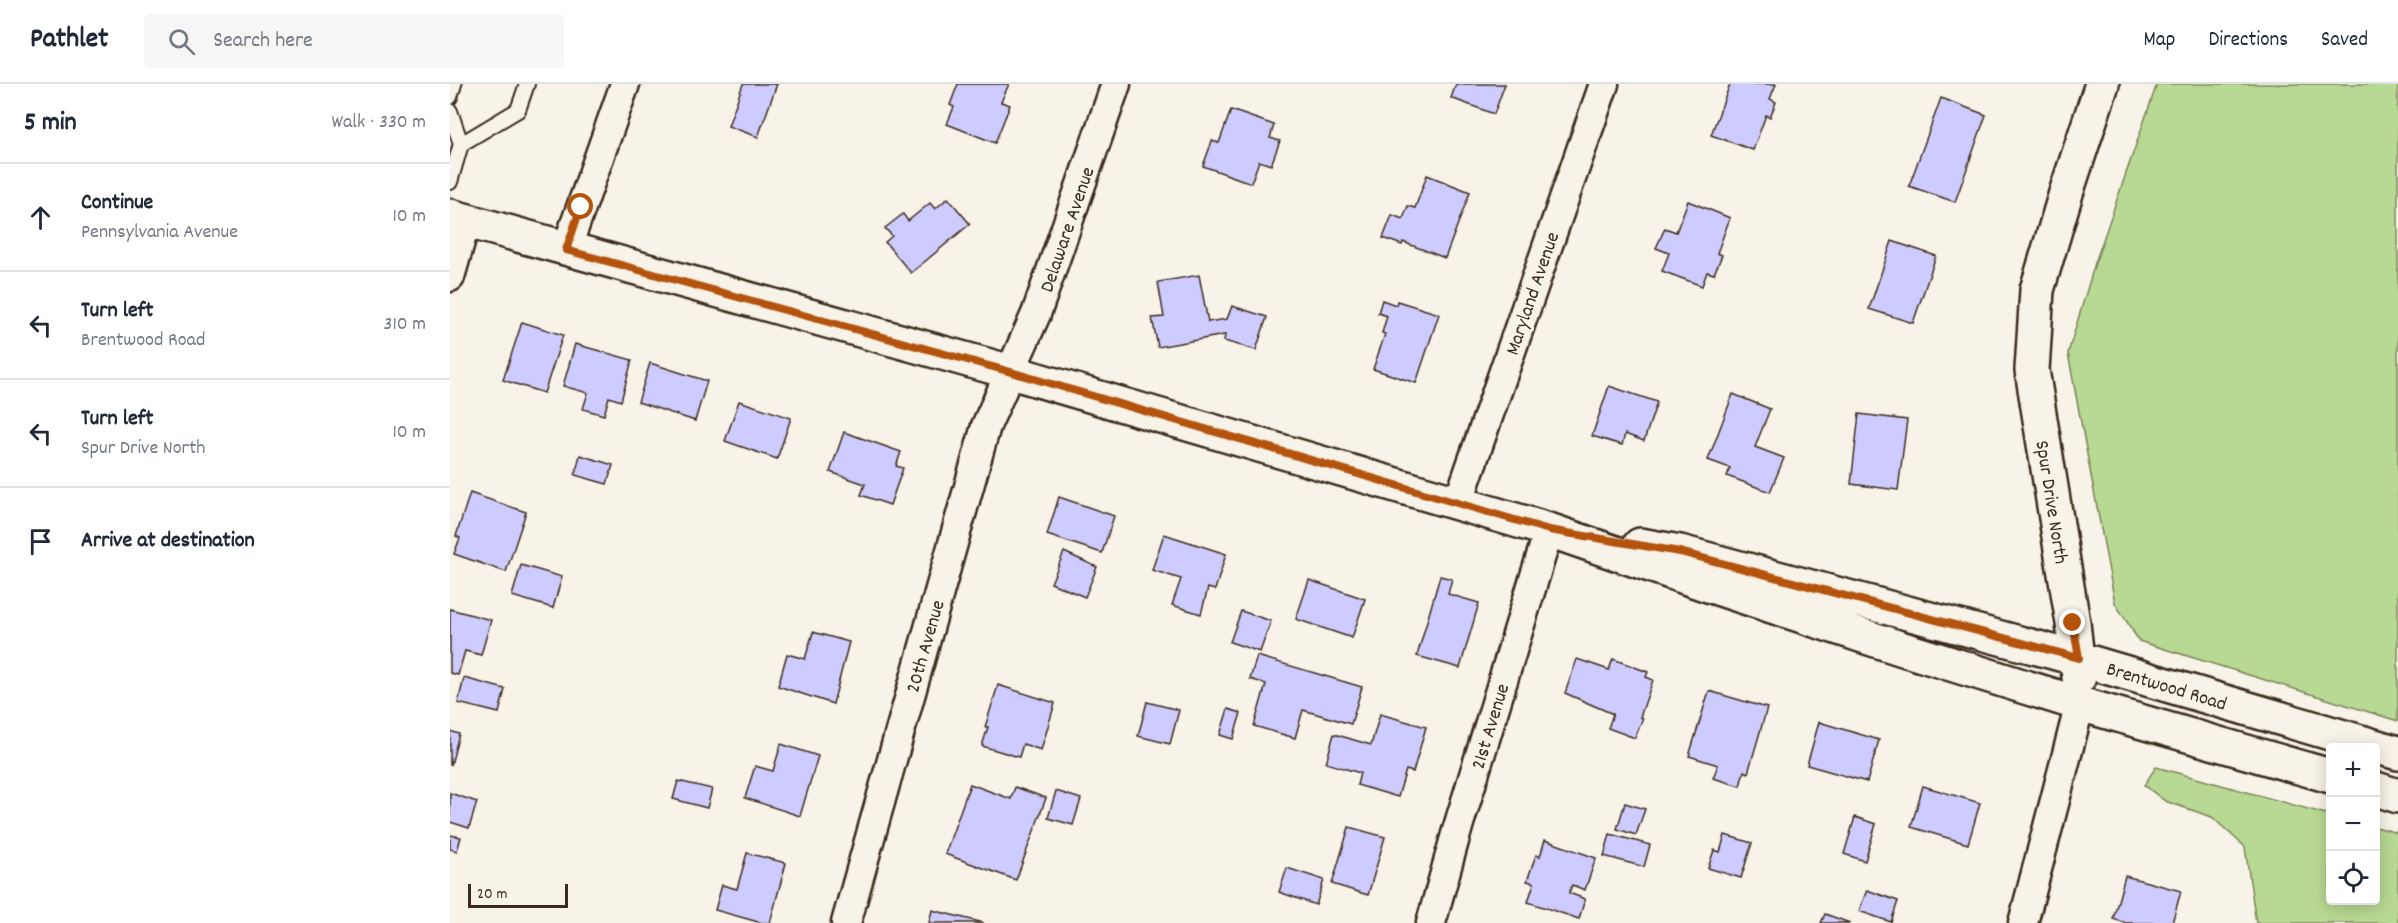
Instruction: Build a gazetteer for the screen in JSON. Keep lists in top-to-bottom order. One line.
{"streets":{"street":["Delaware Avenue","Maryland Avenue","Spur Drive North","20th Avenue","Brentwood Road","21st Avenue"]},"crossings":[["Delaware Avenue","20th Avenue"],["Delaware Avenue","Brentwood Road"],["Maryland Avenue","Brentwood Road"],["Spur Drive North","Brentwood Road"],["20th Avenue","Brentwood Road"],["Brentwood Road","21st Avenue"]],"scale_bar":"20 m","page":{"header":"Pathlet","search":"Search here","nav":["Map","Directions","Saved"],"heading":["5 min","Walk · 330 m"],"list":[["Continue","Pennsylvania Avenue","10 m"],["Turn left","Brentwood Road","310 m"],["Turn left","Spur Drive North","10 m"],"Arrive at destination"],"map_buttons":["+","−"],"scale":"20 m"}}
